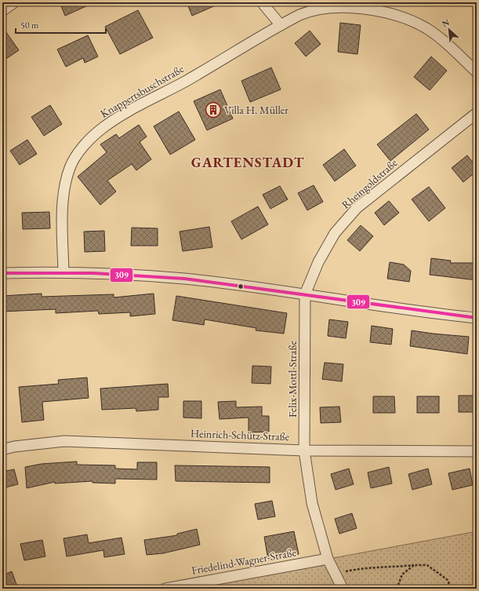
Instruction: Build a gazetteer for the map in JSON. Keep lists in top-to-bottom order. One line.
{"streets":{"street":["Knappertsbuschstraße","Rheingoldstraße","Felix-Mottl-Straße","Heinrich-Schütz-Straße","Friedelind-Wagner-Straße"]},"crossings":[["Rheingoldstraße","Felix-Mottl-Straße"],["Felix-Mottl-Straße","Heinrich-Schütz-Straße"],["Felix-Mottl-Straße","Friedelind-Wagner-Straße"]],"districts":["GARTENSTADT"],"places":{"building":["Villa H. Müller"]},"lines":["transit line 309"],"scale_bar":"50 m","north":"top left"}
